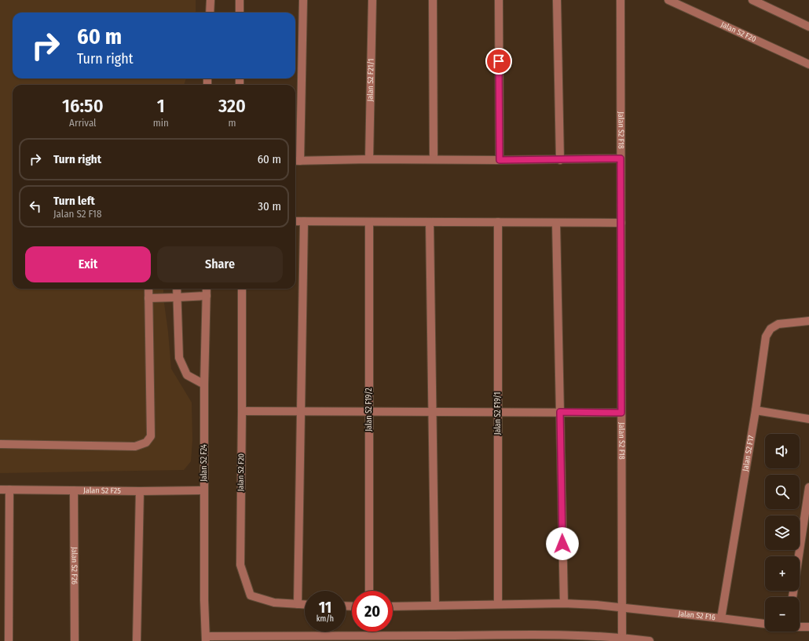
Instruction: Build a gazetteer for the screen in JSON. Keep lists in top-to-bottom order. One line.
{"streets":{"street":["Jalan S2 F20","Jalan S2 F21/1","Jalan S2 F18","Jalan S2 F19/2","Jalan S2 F19/1","Jalan S2 F17","Jalan S2 F24","Jalan S2 F25","Jalan S2 F26","Jalan S2 F16"]},"crossings":[["Jalan S2 F18","Jalan S2 F16"],["Jalan S2 F19/1","Jalan S2 F16"],["Jalan S2 F17","Jalan S2 F16"],["Jalan S2 F24","Jalan S2 F25"],["Jalan S2 F25","Jalan S2 F26"]],"page":{"turn":["60 m","Turn right"],"eta":["16:50","Arrival","1","min","320","m"],"list":[{"name":"Turn right","value":"60 m"},{"name":"Turn left","note":"Jalan S2 F18","value":"30 m"}],"buttons":["Exit","Share"],"map_buttons":["+","−"],"speed":"11 km/h","limit":"20"}}
